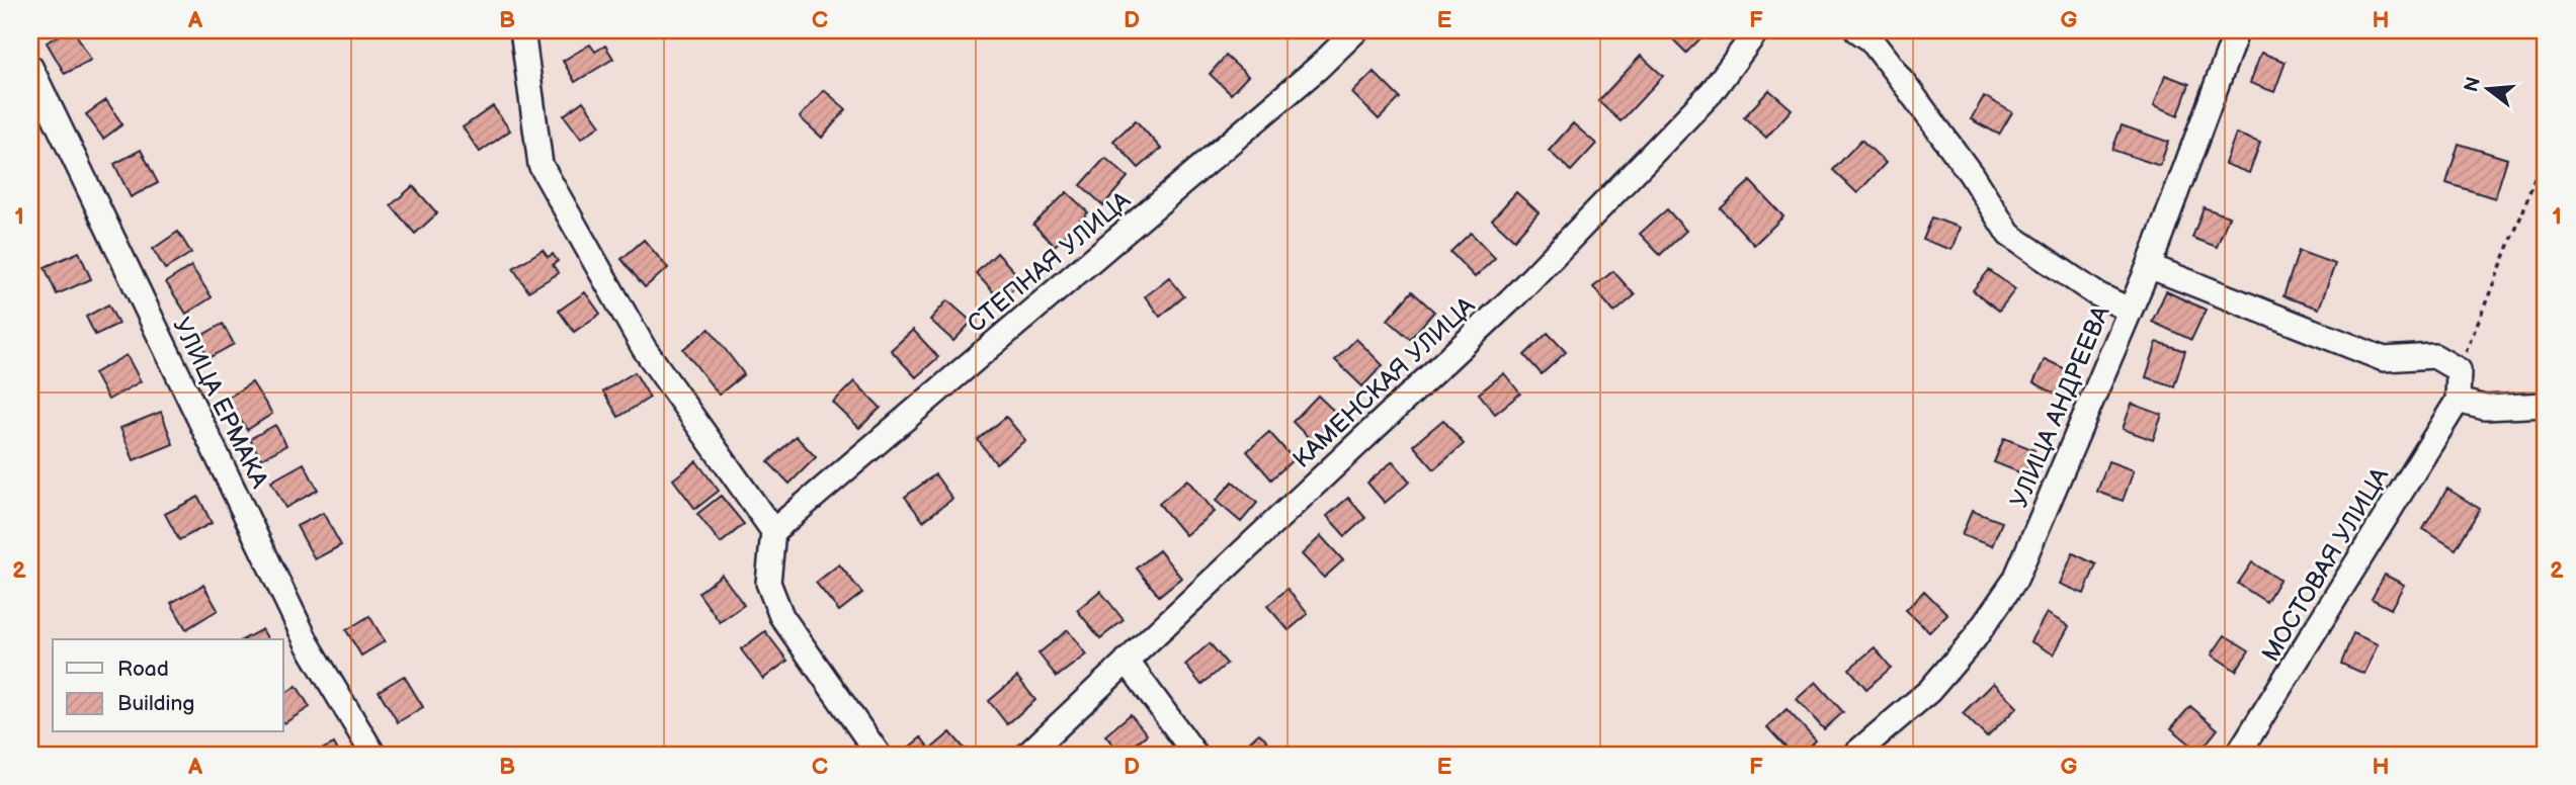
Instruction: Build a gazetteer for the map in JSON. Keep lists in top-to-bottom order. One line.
{"streets":{"street":["СТЕПНАЯ УЛИЦА","КАМЕНСКАЯ УЛИЦА","УЛИЦА ЕРМАКА","УЛИЦА АНДРЕЕВА","МОСТОВАЯ УЛИЦА"]},"legend":["Road","Building"],"north":"left","grid":{"columns":["A","B","C","D","E","F","G","H"],"rows":["1","2"]}}
